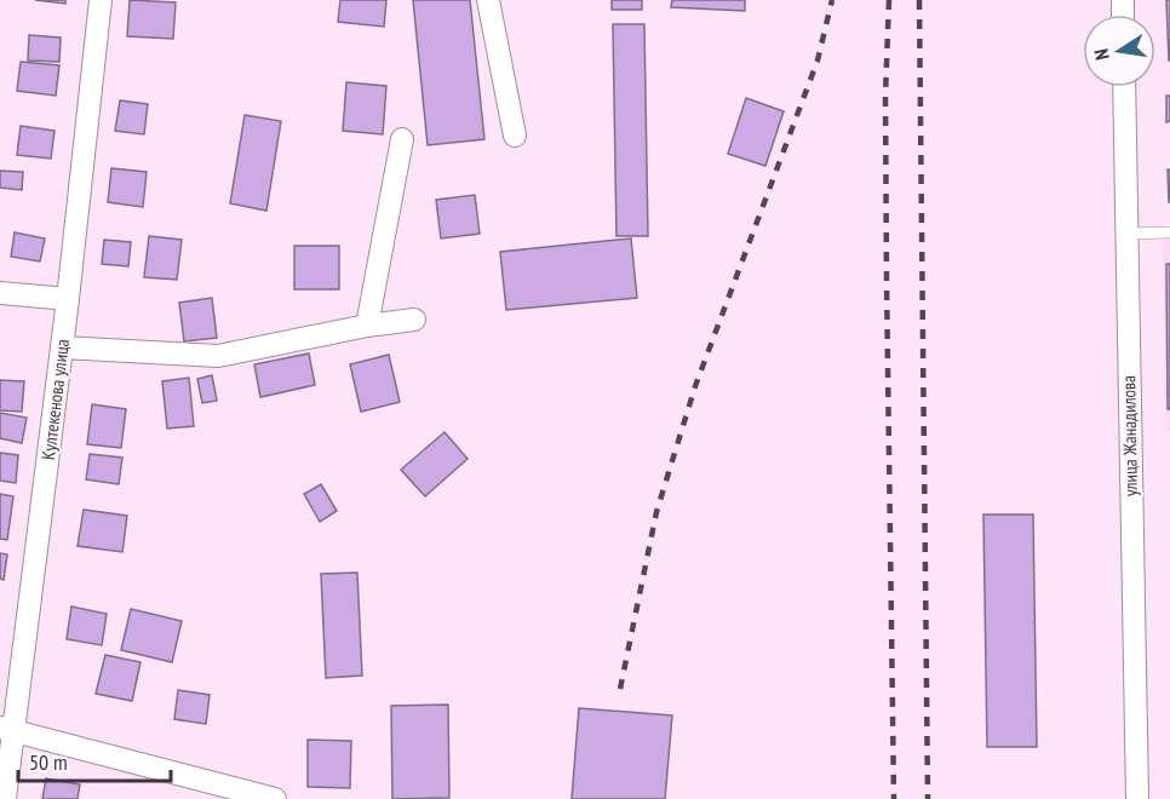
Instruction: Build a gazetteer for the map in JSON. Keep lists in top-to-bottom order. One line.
{"streets":{"street":["Култекенова улица","улица Жанадилова"]},"scale_bar":"50 m","north":"left"}
